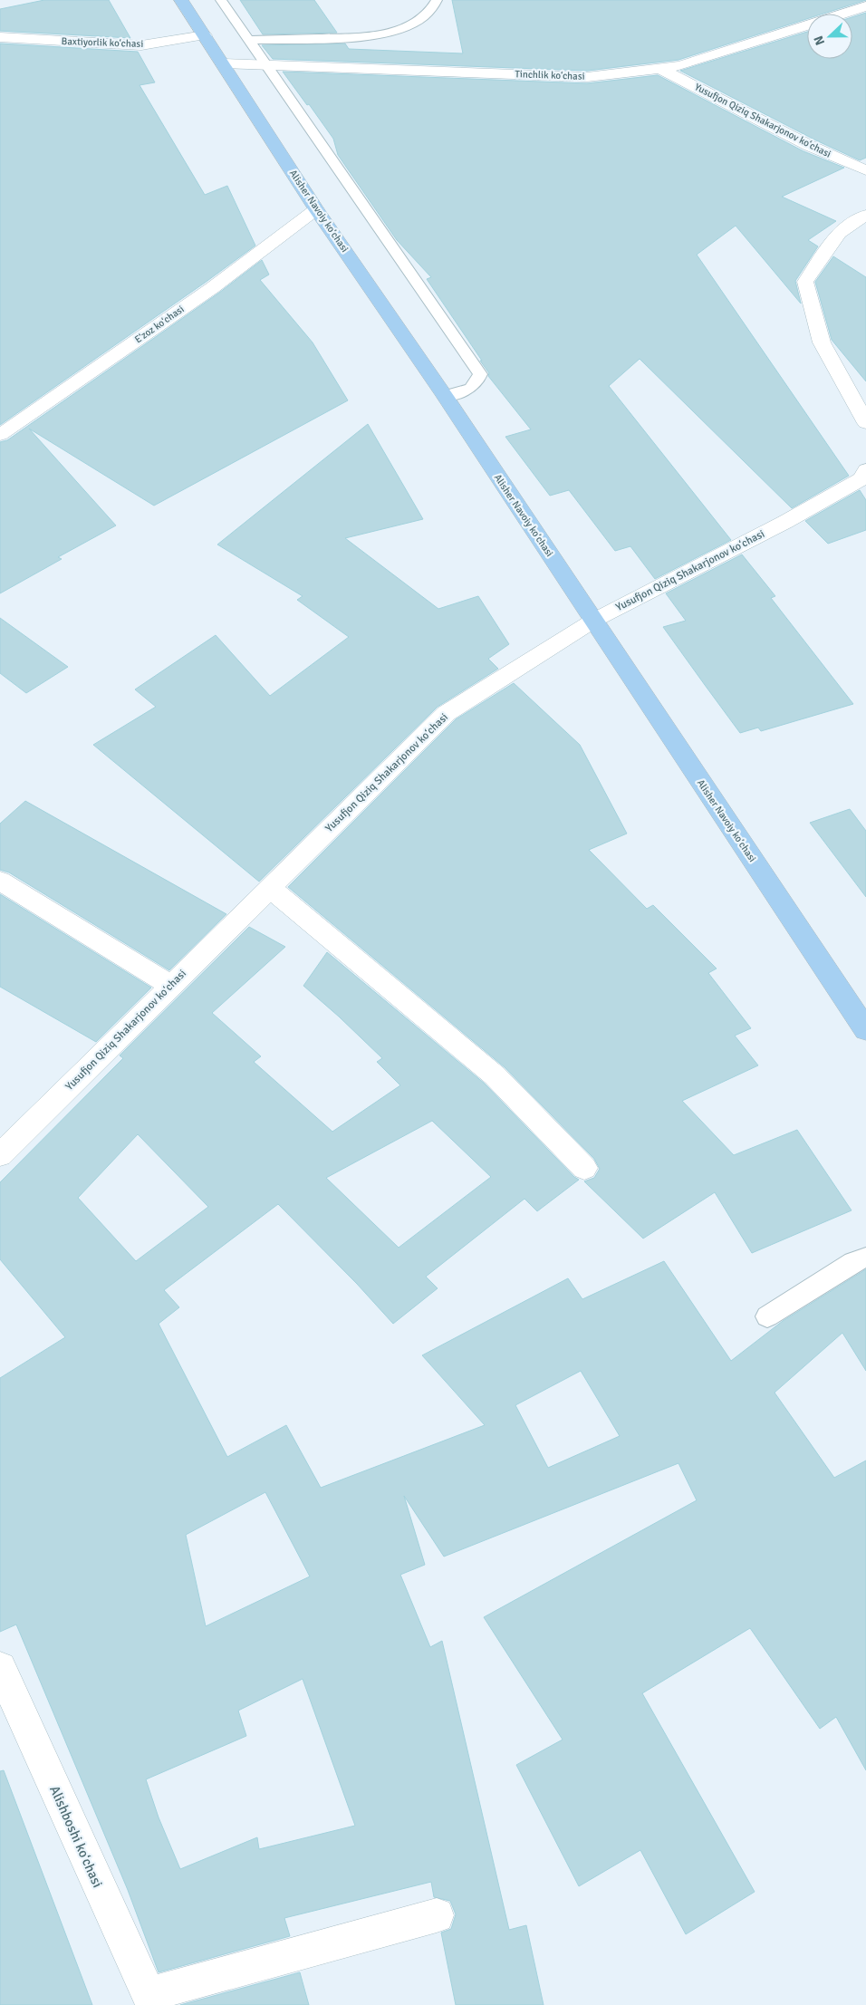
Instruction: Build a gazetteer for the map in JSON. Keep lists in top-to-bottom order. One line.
{"streets":{"main road":["Alisher Navoiy koʻchasi"],"street":["Baxtiyorlik koʻchasi","Tinchlik koʻchasi","Yusufjon Qiziq Shakarjonov koʻchasi","Eʻzoz koʻchasi","Alishboshi koʻchasi"]},"crossings":[["Baxtiyorlik koʻchasi","Alisher Navoiy koʻchasi"],["Tinchlik koʻchasi","Yusufjon Qiziq Shakarjonov koʻchasi"],["Tinchlik koʻchasi","Alisher Navoiy koʻchasi"],["Yusufjon Qiziq Shakarjonov koʻchasi","Alisher Navoiy koʻchasi"],["Alisher Navoiy koʻchasi","Eʻzoz koʻchasi"]],"north":"left"}
